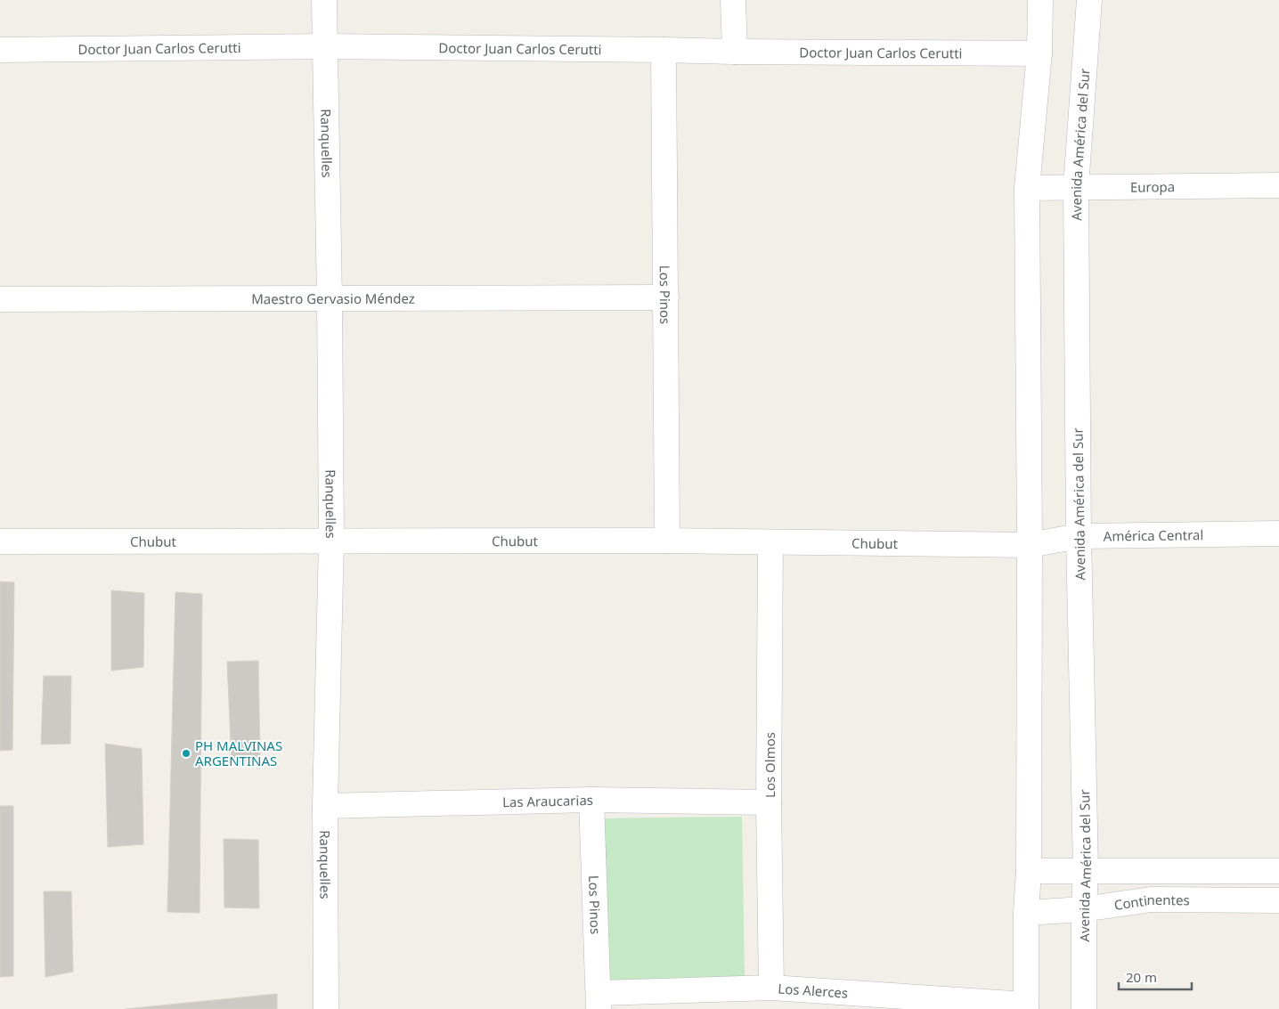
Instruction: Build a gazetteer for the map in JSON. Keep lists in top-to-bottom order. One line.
{"streets":{"street":["Doctor Juan Carlos Cerutti","Ranquelles","Avenida América del Sur","Europa","Los Pinos","Maestro Gervasio Méndez","América Central","Chubut","Los Olmos","Las Araucarias","Continentes","Los Alerces"]},"crossings":[["Doctor Juan Carlos Cerutti","Ranquelles"],["Doctor Juan Carlos Cerutti","Los Pinos"],["Ranquelles","Maestro Gervasio Méndez"],["Ranquelles","Chubut"],["Ranquelles","Las Araucarias"],["Avenida América del Sur","Europa"],["Avenida América del Sur","América Central"],["Avenida América del Sur","Continentes"],["Los Pinos","Maestro Gervasio Méndez"],["Los Pinos","Chubut"],["Los Pinos","Las Araucarias"],["Los Pinos","Los Alerces"],["América Central","Chubut"],["Chubut","Los Olmos"],["Los Olmos","Las Araucarias"],["Los Olmos","Los Alerces"]],"places":["PH MALVINAS ARGENTINAS"],"scale_bar":"20 m"}
